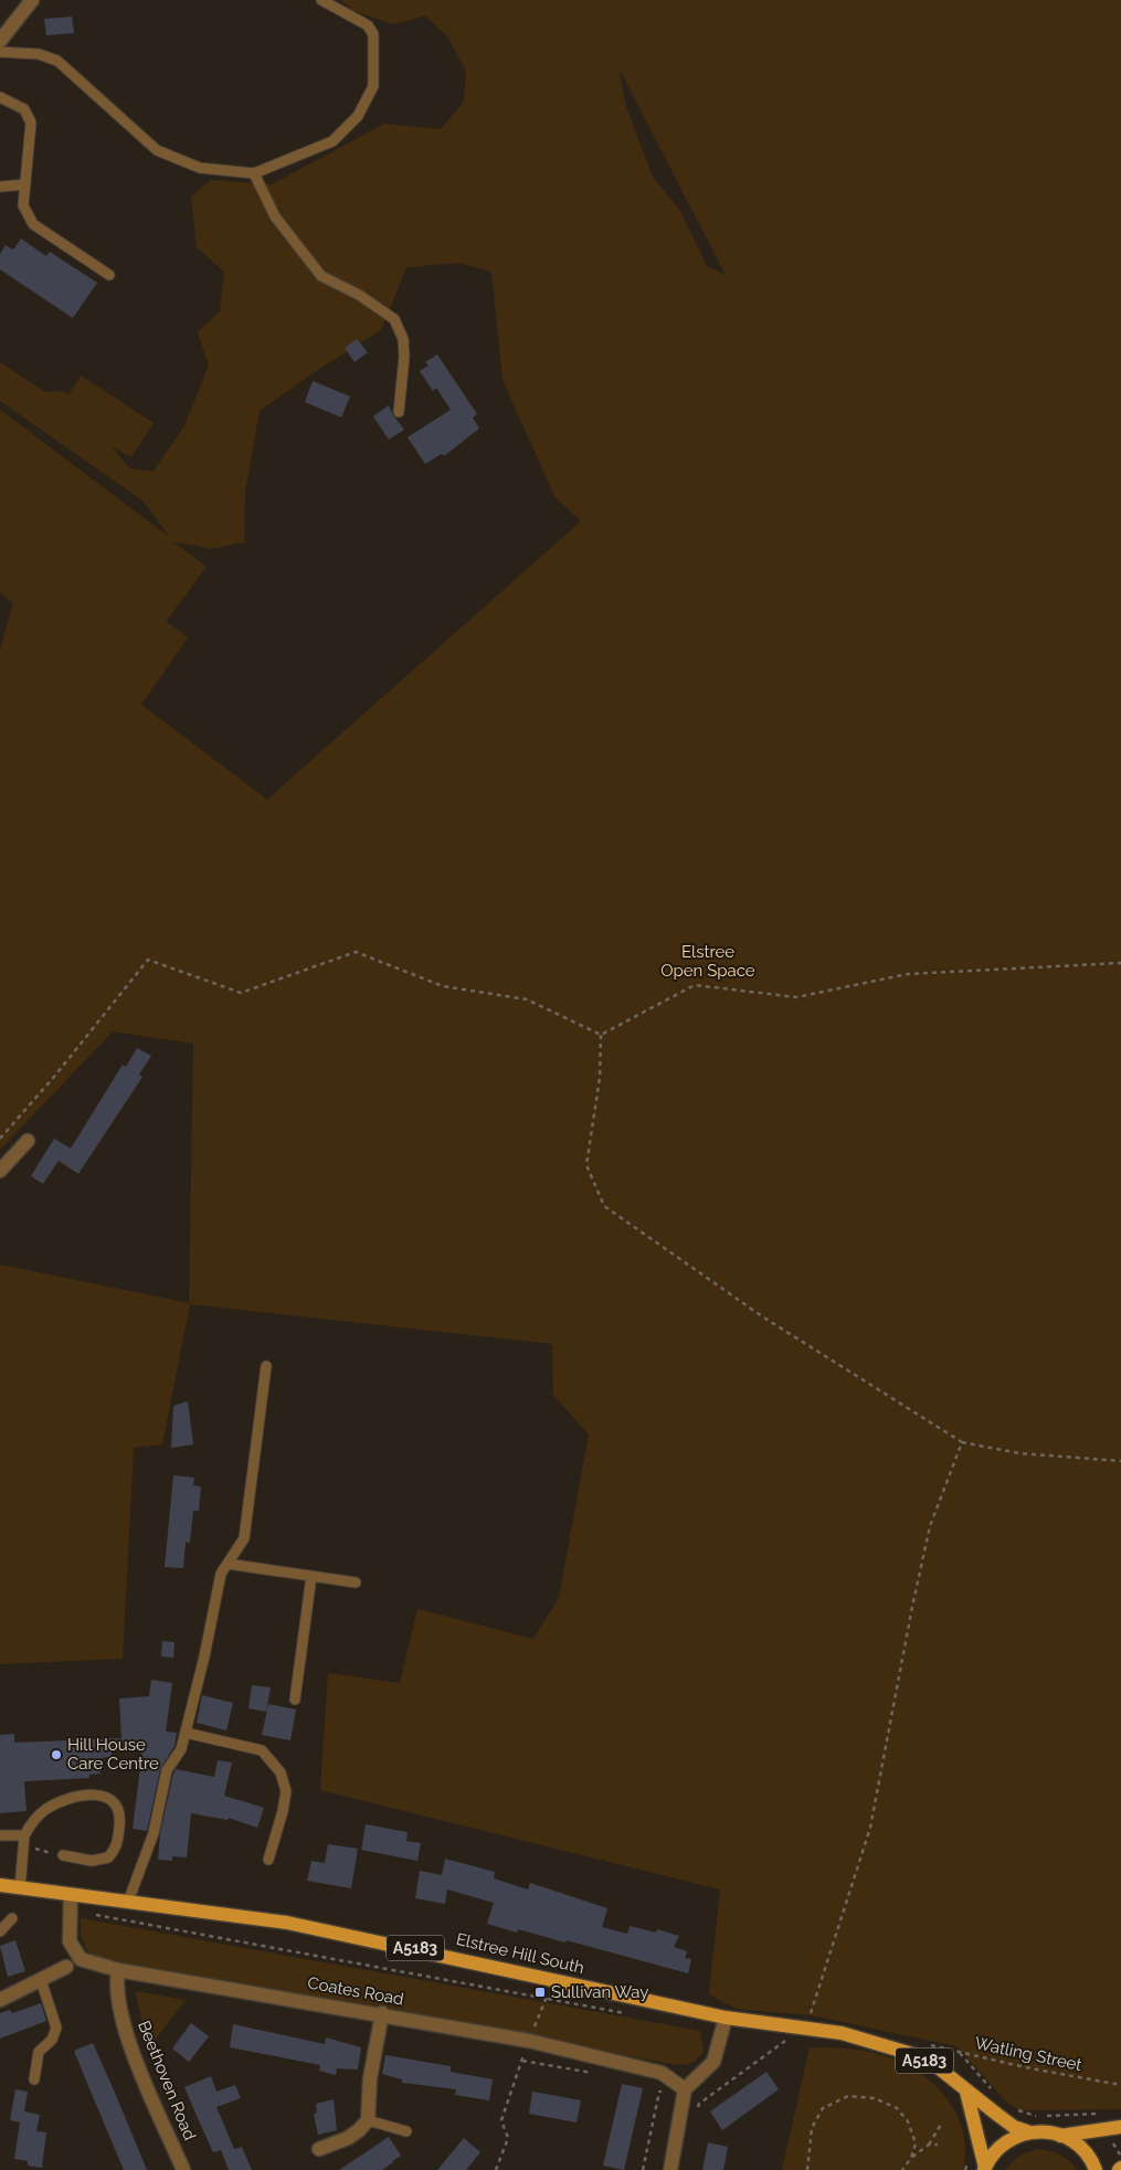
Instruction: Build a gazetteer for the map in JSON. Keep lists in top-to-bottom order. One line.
{"streets":{"main road":["A5183","Elstree Hill South"],"street":["Coates Road","Beethoven Road"],"path":["Watling Street"]},"crossings":[["A5183","Elstree Hill South"],["Elstree Hill South","Coates Road"],["Coates Road","Beethoven Road"]],"parks":["Elstree Open Space"],"places":{"other":["Hill House Care Centre"],"transit":["Sullivan Way"]}}
